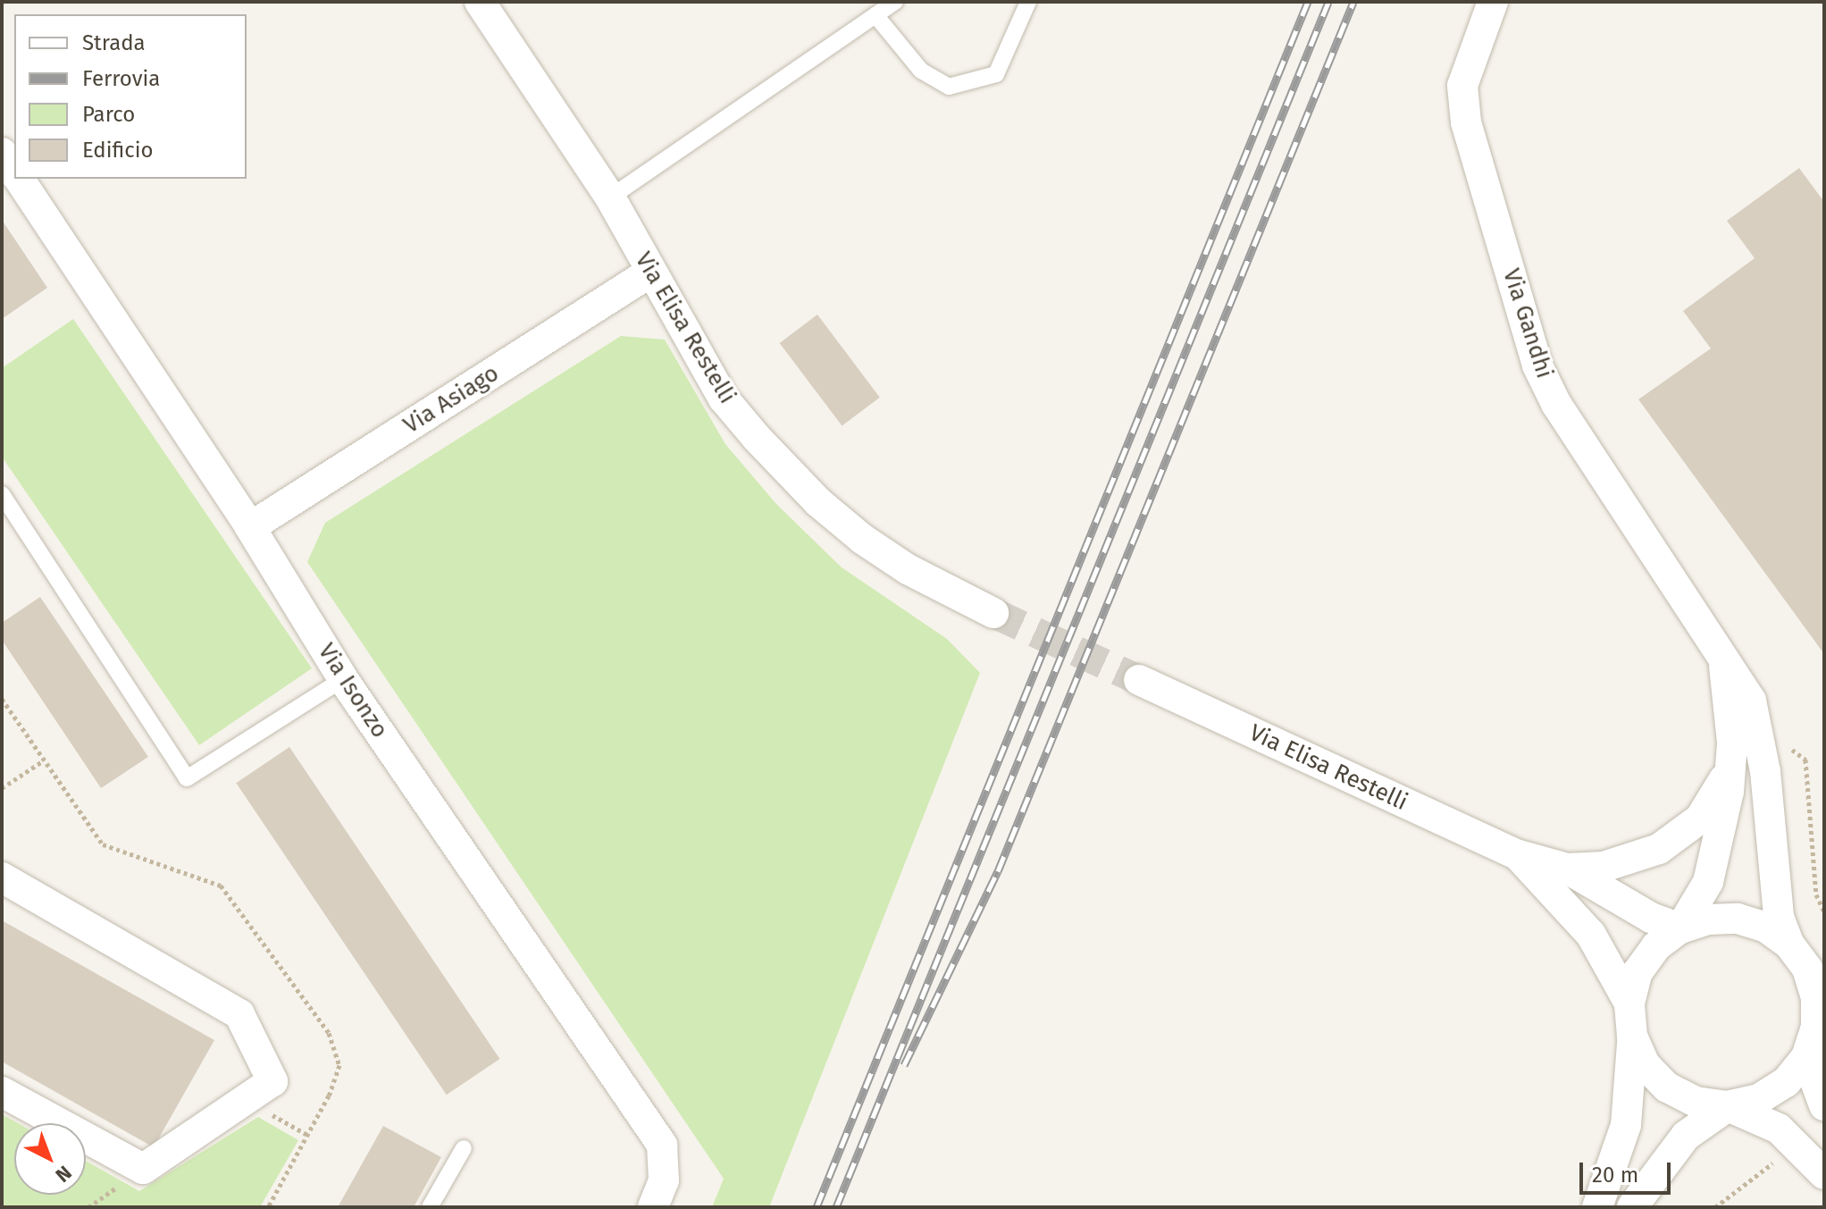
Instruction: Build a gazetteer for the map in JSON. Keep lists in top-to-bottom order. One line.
{"streets":{"street":["Via Gandhi","Via Elisa Restelli","Via Asiago","Via Isonzo"]},"crossings":[["Via Elisa Restelli","Via Asiago"],["Via Asiago","Via Isonzo"]],"legend":["Strada","Ferrovia","Parco","Edificio"],"scale_bar":"20 m","north":"bottom right"}
